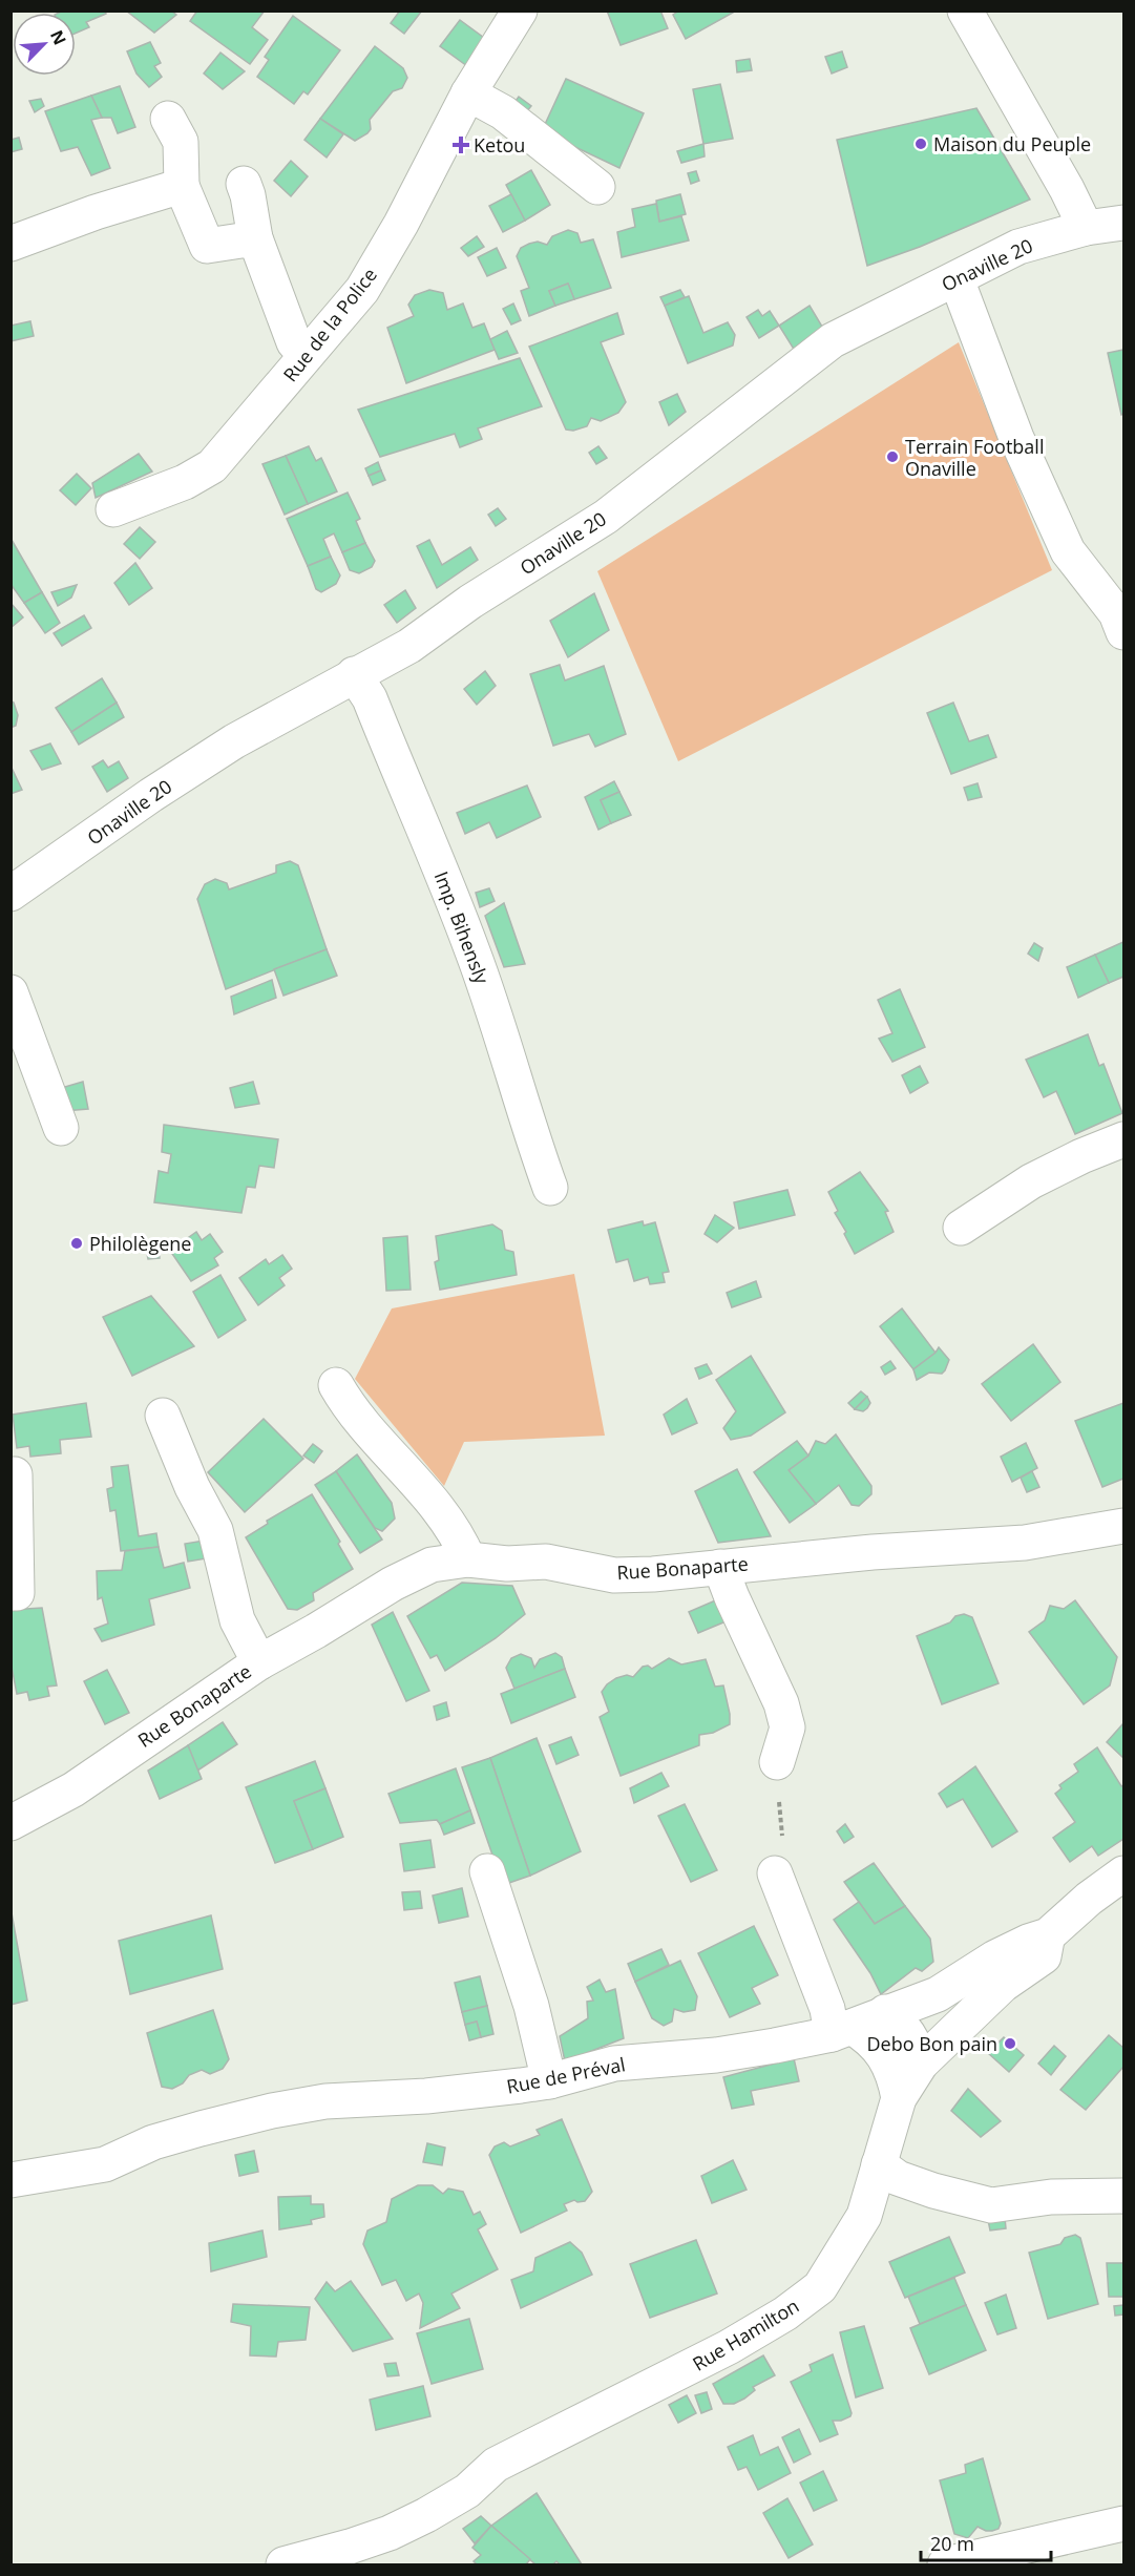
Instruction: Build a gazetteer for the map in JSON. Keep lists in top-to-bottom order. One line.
{"streets":{"street":["Onaville 20","Rue de la Police","Imp. Bihensly","Rue Bonaparte","Rue de Préval","Rue Hamilton"]},"crossings":[["Onaville 20","Imp. Bihensly"],["Rue de Préval","Rue Hamilton"]],"places":{"other":["Maison du Peuple","Terrain Football Onaville","Philolègene","Debo Bon pain"],"health":["Ketou"]},"scale_bar":"20 m","north":"top right"}
